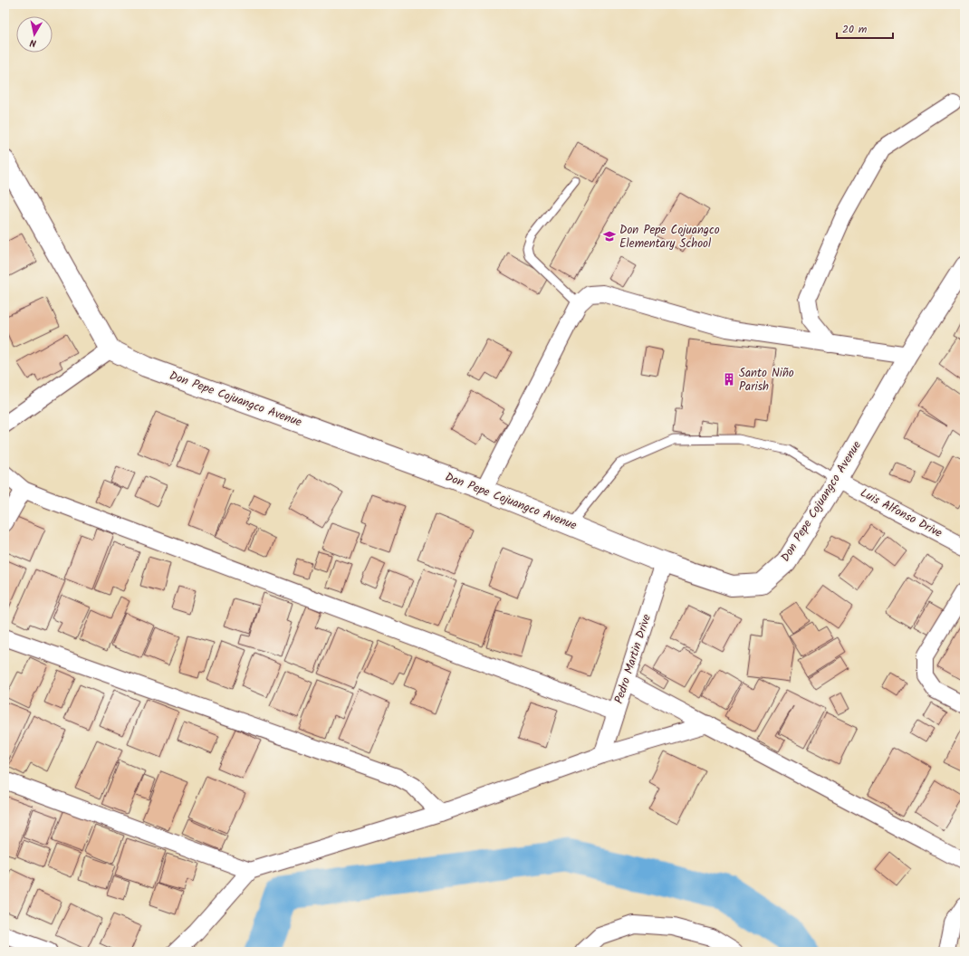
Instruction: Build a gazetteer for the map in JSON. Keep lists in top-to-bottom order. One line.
{"streets":{"street":["Don Pepe Cojuangco Avenue","Luis Alfonso Drive","Pedro Martin Drive"]},"crossings":[["Don Pepe Cojuangco Avenue","Luis Alfonso Drive"],["Don Pepe Cojuangco Avenue","Pedro Martin Drive"]],"places":{"school or university":["Don Pepe Cojuangco Elementary School"],"building":["Santo Niño Parish"]},"scale_bar":"20 m","north":"bottom"}
